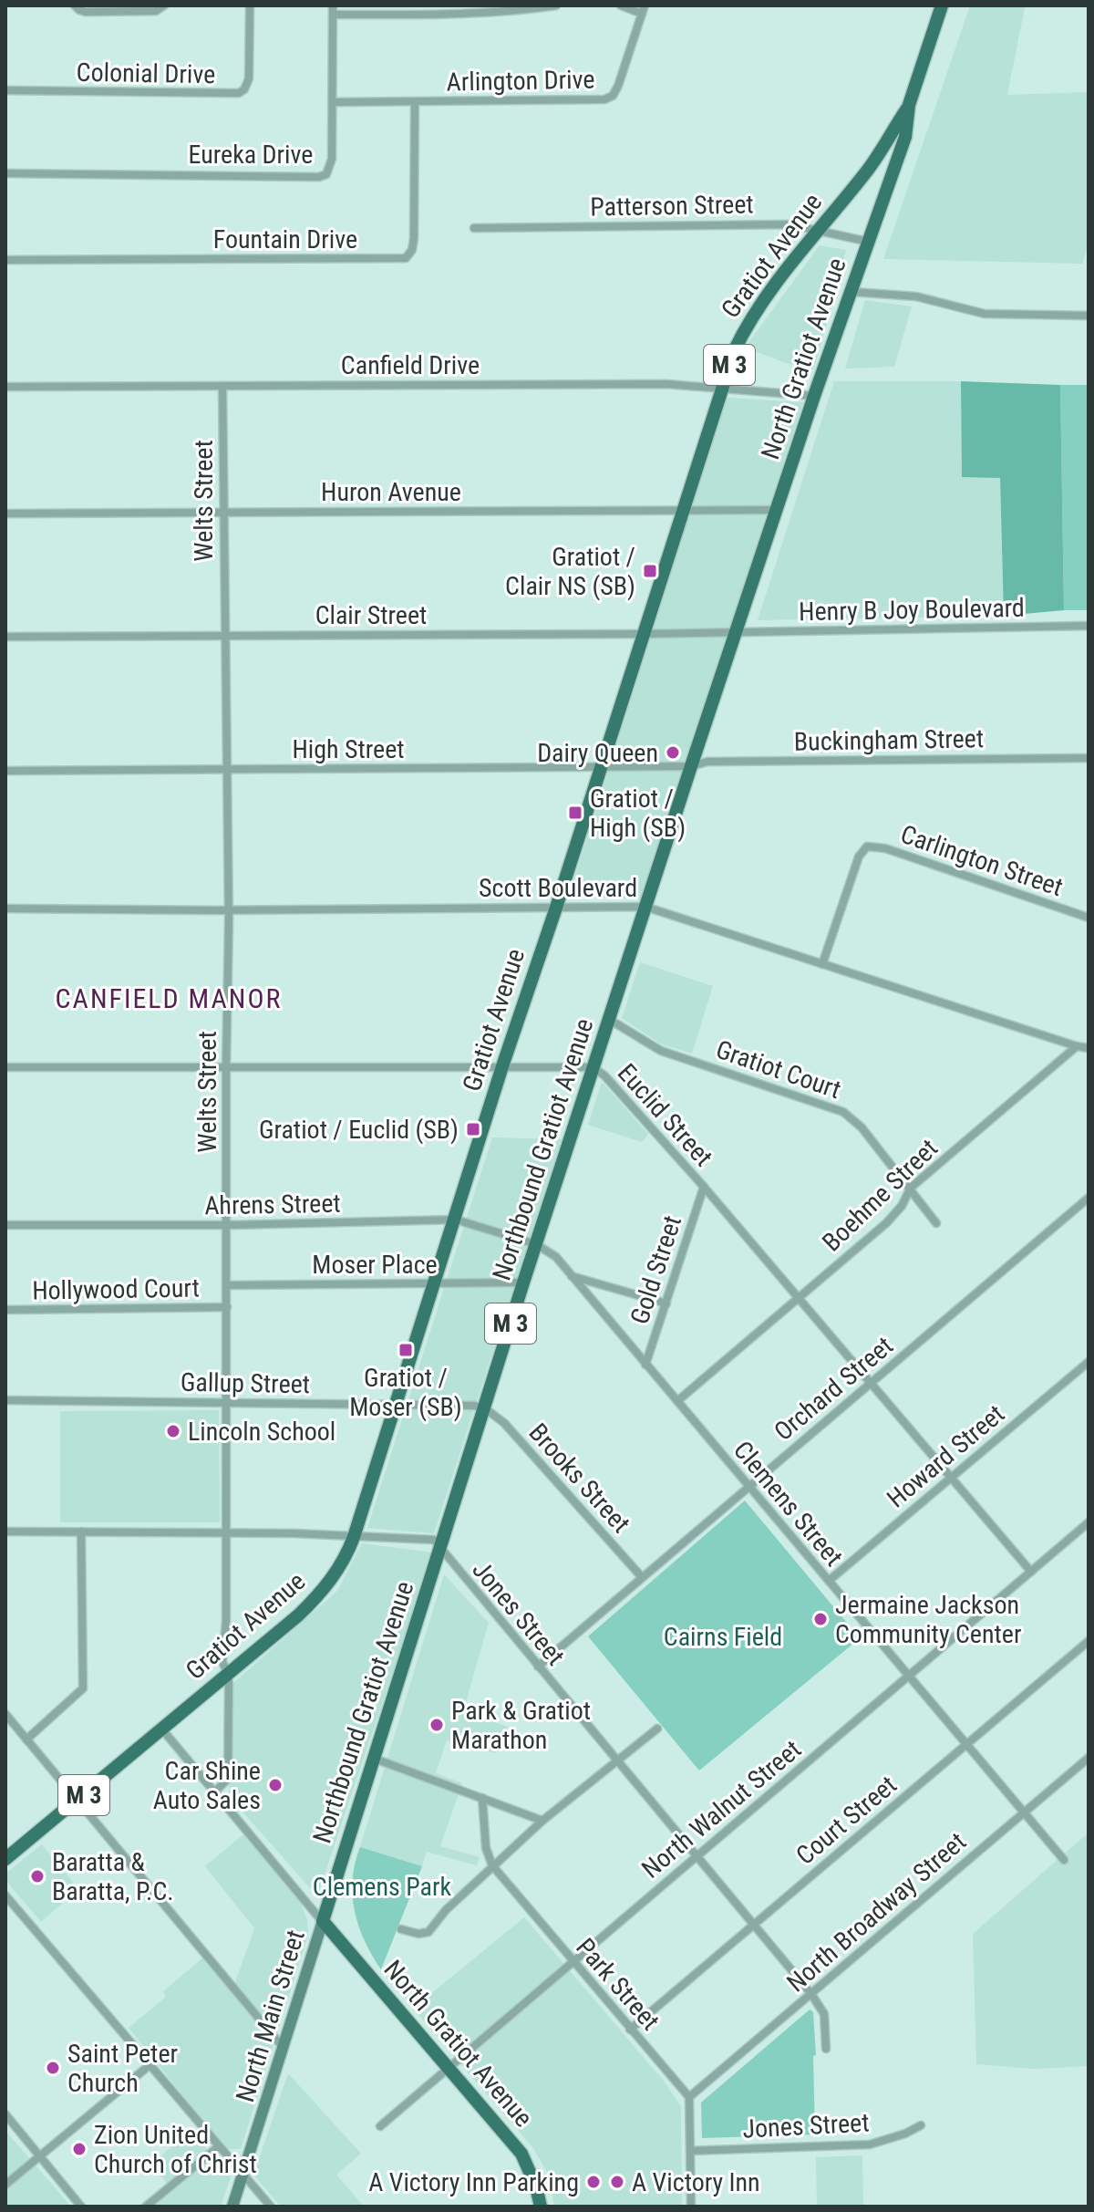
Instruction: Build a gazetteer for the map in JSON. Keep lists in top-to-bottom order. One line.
{"streets":{"main road":["Gratiot Avenue","North Gratiot Avenue","M 3","Northbound Gratiot Avenue","North Main Street"],"street":["Colonial Drive","Arlington Drive","Eureka Drive","Patterson Street","Fountain Drive","Canfield Drive","Huron Avenue","Welts Street","Henry B Joy Boulevard","Clair Street","Buckingham Street","High Street","Carlington Street","Scott Boulevard","Gratiot Court","Euclid Street","Boehme Street","Ahrens Street","Moser Place","Gold Street","Hollywood Court","Gallup Street","Orchard Street","Howard Street","Brooks Street","Clemens Street","Jones Street","North Walnut Street","Court Street","North Broadway Street","Park Street"]},"crossings":[["Arlington Drive","Eureka Drive"],["Arlington Drive","Fountain Drive"],["Patterson Street","Gratiot Avenue"],["Patterson Street","North Gratiot Avenue"],["Gratiot Avenue","North Gratiot Avenue"],["Gratiot Avenue","Canfield Drive"],["Gratiot Avenue","Huron Avenue"],["Gratiot Avenue","Welts Street"],["Gratiot Avenue","Clair Street"],["Gratiot Avenue","High Street"],["Gratiot Avenue","Scott Boulevard"],["Gratiot Avenue","Euclid Street"],["Gratiot Avenue","Ahrens Street"],["Gratiot Avenue","Moser Place"],["Gratiot Avenue","Gallup Street"],["Gratiot Avenue","Jones Street"],["North Gratiot Avenue","Canfield Drive"],["North Gratiot Avenue","Huron Avenue"],["North Gratiot Avenue","Henry B Joy Boulevard"],["North Gratiot Avenue","Clair Street"],["North Gratiot Avenue","Northbound Gratiot Avenue"],["North Gratiot Avenue","North Walnut Street"],["North Gratiot Avenue","North Main Street"],["Canfield Drive","Welts Street"],["Huron Avenue","Welts Street"],["Welts Street","Clair Street"],["Welts Street","High Street"],["Welts Street","Scott Boulevard"],["Welts Street","Euclid Street"],["Welts Street","Ahrens Street"],["Welts Street","Moser Place"],["Welts Street","Hollywood Court"],["Welts Street","Gallup Street"],["Welts Street","Jones Street"],["Henry B Joy Boulevard","Clair Street"],["Buckingham Street","High Street"],["Buckingham Street","Northbound Gratiot Avenue"],["High Street","Northbound Gratiot Avenue"],["Carlington Street","Scott Boulevard"],["Scott Boulevard","Northbound Gratiot Avenue"],["Scott Boulevard","Boehme Street"],["Gratiot Court","Northbound Gratiot Avenue"],["Gratiot Court","Boehme Street"],["Euclid Street","Northbound Gratiot Avenue"],["Euclid Street","Boehme Street"],["Euclid Street","Gold Street"],["Euclid Street","Orchard Street"],["Euclid Street","Howard Street"],["Euclid Street","North Walnut Street"],["Northbound Gratiot Avenue","Ahrens Street"],["Northbound Gratiot Avenue","Moser Place"],["Northbound Gratiot Avenue","Gallup Street"],["Northbound Gratiot Avenue","Brooks Street"],["Northbound Gratiot Avenue","Clemens Street"],["Northbound Gratiot Avenue","Jones Street"],["Northbound Gratiot Avenue","North Main Street"],["Boehme Street","Clemens Street"],["Ahrens Street","Clemens Street"],["Gold Street","Clemens Street"],["Gallup Street","Brooks Street"],["Orchard Street","Brooks Street"],["Orchard Street","Clemens Street"],["Orchard Street","Jones Street"],["Howard Street","Clemens Street"],["Clemens Street","North Walnut Street"],["Clemens Street","Court Street"],["Clemens Street","North Broadway Street"],["Jones Street","North Walnut Street"],["Jones Street","Court Street"],["Jones Street","North Broadway Street"],["North Walnut Street","Park Street"],["Court Street","Park Street"],["North Broadway Street","Park Street"]],"districts":["CANFIELD MANOR"],"parks":["Cairns Field","Clemens Park"],"places":{"transit":["Gratiot / Clair NS (SB)","Gratiot / High (SB)","Gratiot / Euclid (SB)","Gratiot / Moser (SB)"],"other":["Dairy Queen","Lincoln School","Jermaine Jackson Community Center","Park & Gratiot Marathon","Car Shine Auto Sales","Baratta & Baratta, P.C.","Saint Peter Church","Zion United Church of Christ","A Victory Inn Parking","A Victory Inn"]}}
